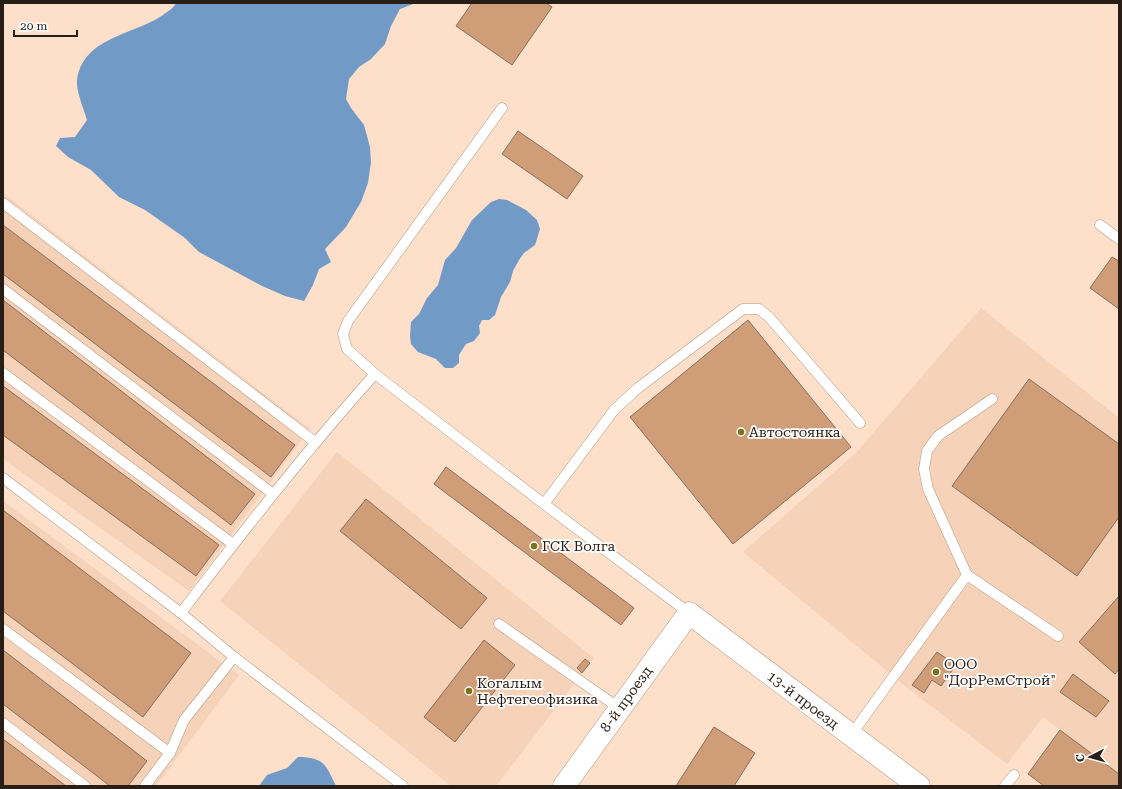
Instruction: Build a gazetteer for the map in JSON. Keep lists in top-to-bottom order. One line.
{"streets":{"street":["8-й проезд","13-й проезд"]},"crossings":[["8-й проезд","13-й проезд"]],"places":["Автостоянка","ГСК Волга","ООО \"ДорРемСтрой\"","Когалым Нефтегеофизика"],"scale_bar":"20 m","north":"left"}
